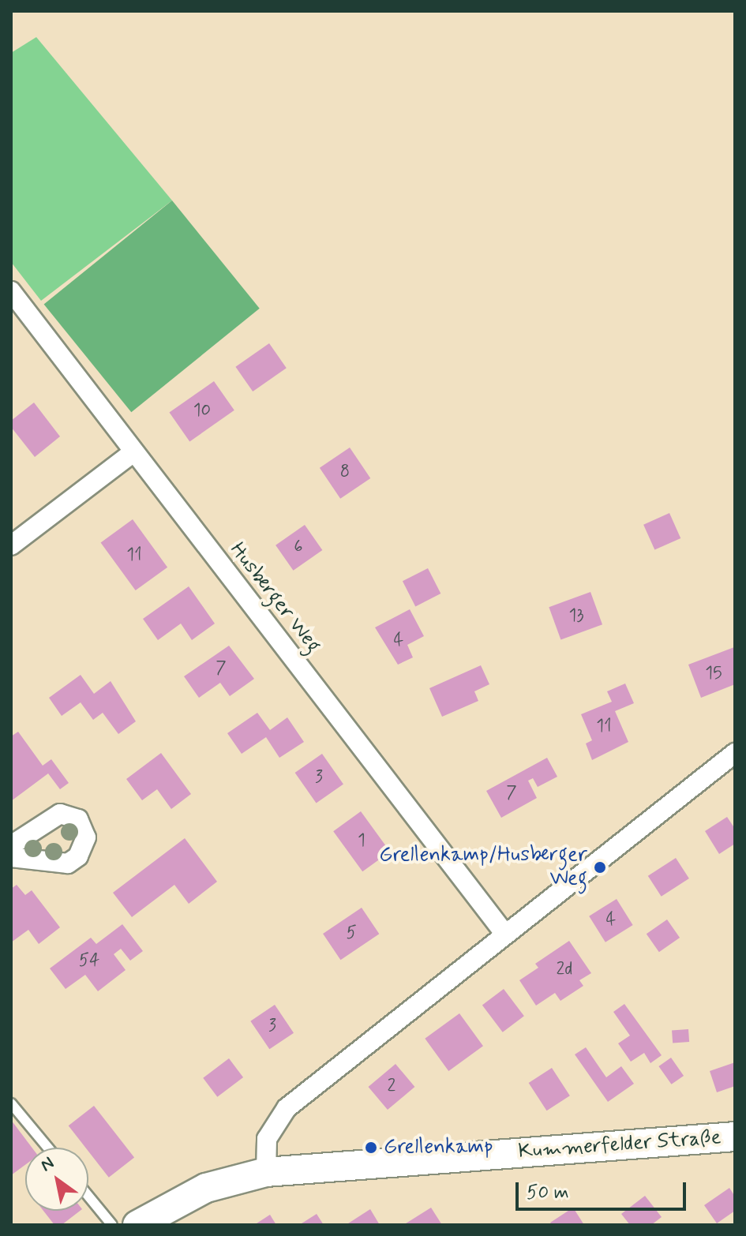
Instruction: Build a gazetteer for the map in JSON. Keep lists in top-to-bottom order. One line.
{"streets":{"street":["Husberger Weg","Kummerfelder Straße"]},"places":["Grellenkamp/Husberger Weg","Grellenkamp"],"house_numbers":["10","8","6","11","13","4","7","15","11","3","7","1","4","5","54","2d","3","2"],"scale_bar":"50 m","north":"top left"}
